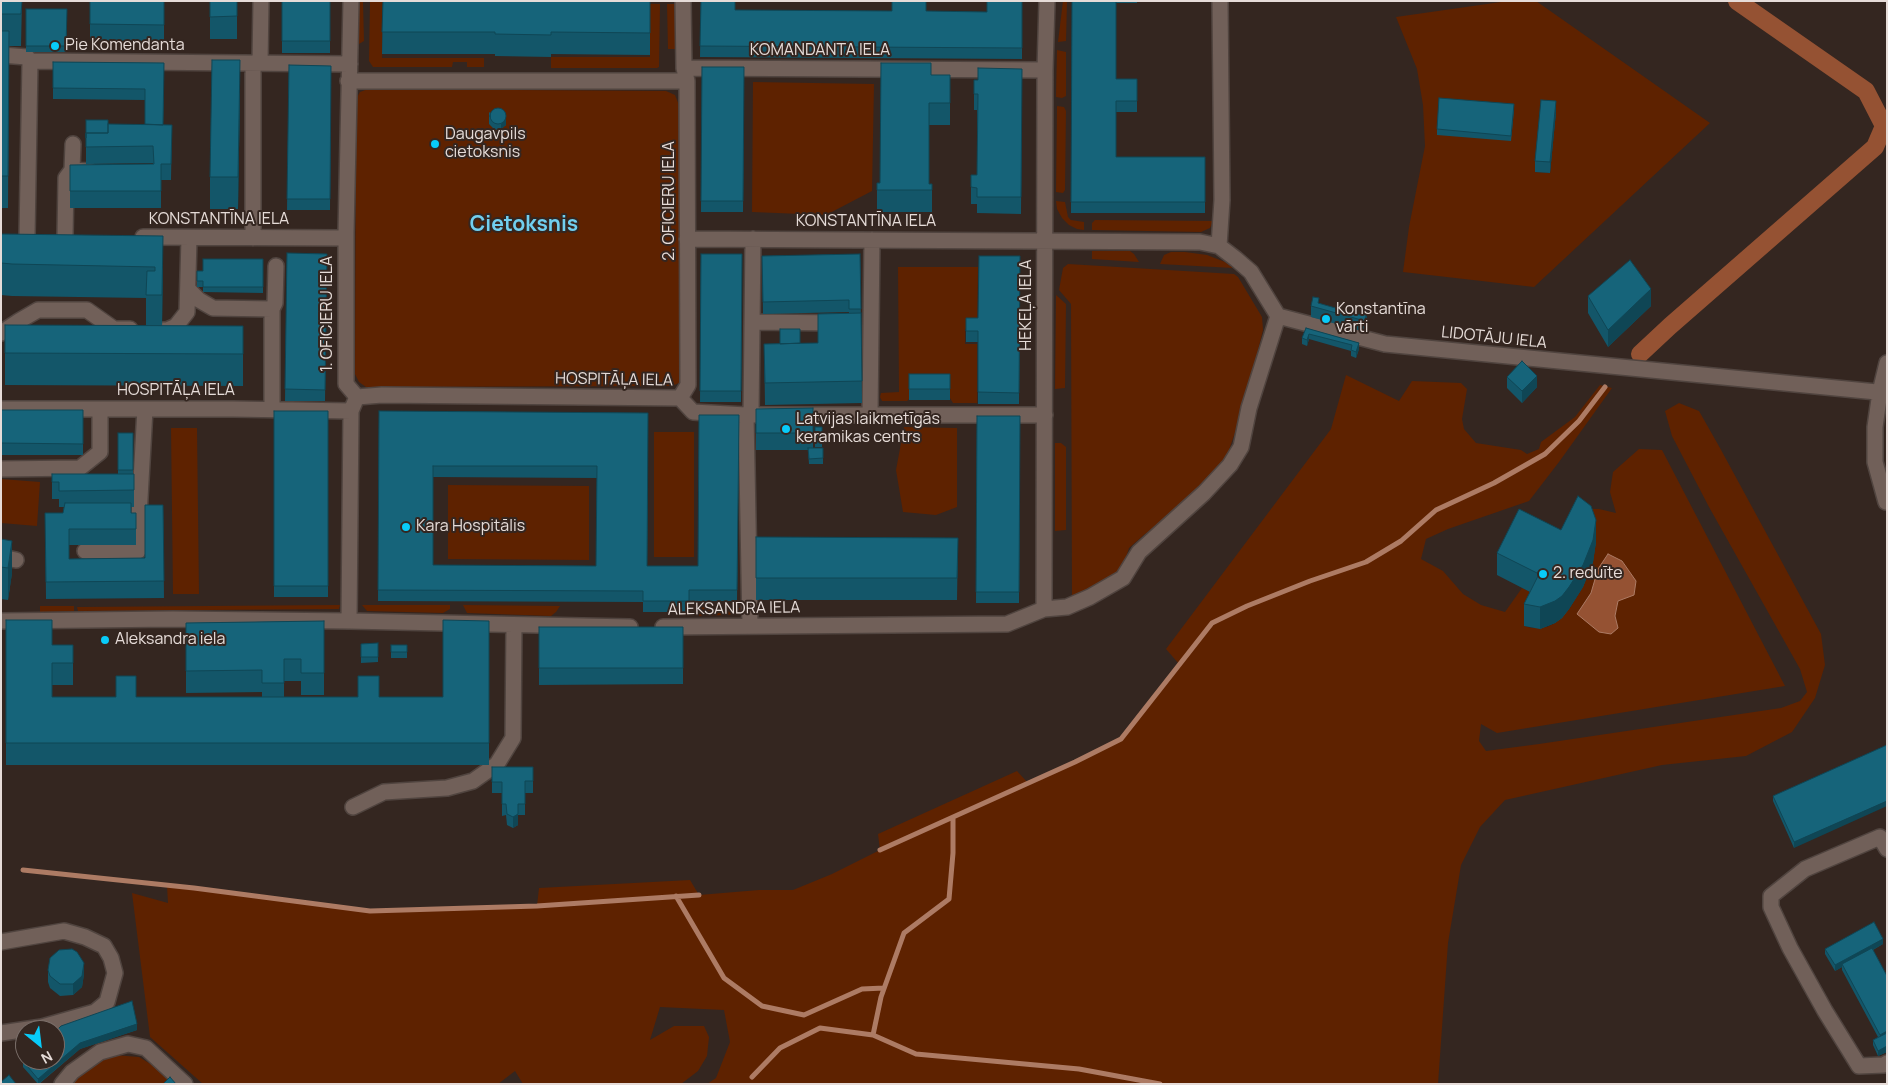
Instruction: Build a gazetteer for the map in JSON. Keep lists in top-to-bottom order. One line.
{"streets":{"street":["KOMANDANTA IELA","2. OFICIERU IELA","KONSTANTĪNA IELA","HEKEĻA IELA","1. OFICIERU IELA","LIDOTĀJU IELA","HOSPITĀĻA IELA","ALEKSANDRA IELA"]},"crossings":[["KOMANDANTA IELA","2. OFICIERU IELA"],["KOMANDANTA IELA","HEKEĻA IELA"],["KOMANDANTA IELA","1. OFICIERU IELA"],["2. OFICIERU IELA","KONSTANTĪNA IELA"],["2. OFICIERU IELA","HOSPITĀĻA IELA"],["KONSTANTĪNA IELA","HEKEĻA IELA"],["KONSTANTĪNA IELA","1. OFICIERU IELA"],["HEKEĻA IELA","HOSPITĀĻA IELA"],["HEKEĻA IELA","ALEKSANDRA IELA"],["1. OFICIERU IELA","HOSPITĀĻA IELA"],["LIDOTĀJU IELA","ALEKSANDRA IELA"]],"districts":["Cietoksnis"],"places":["Pie Komendanta","Daugavpils cietoksnis","Konstantīna vārti","Latvijas laikmetīgās keramikas centrs","Kara Hospitālis","2. reduīte","Aleksandra iela"],"north":"bottom right"}
